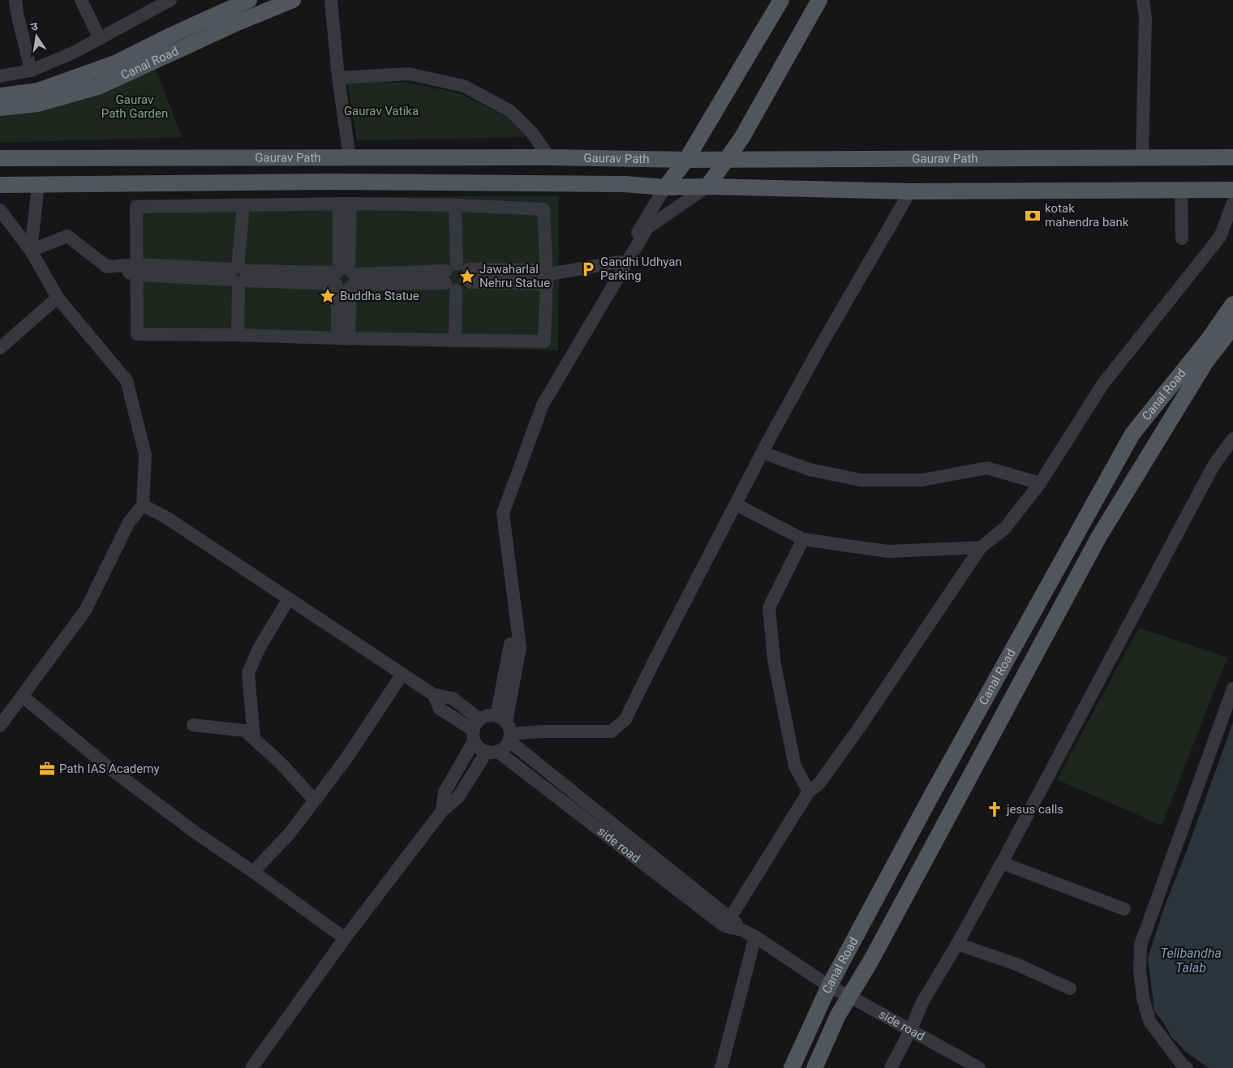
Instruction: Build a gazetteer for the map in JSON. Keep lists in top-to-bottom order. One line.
{"streets":{"main road":["Canal Road","Gaurav Path"],"street":["side road"]},"crossings":[["Canal Road","side road"]],"water":["Telibandha Talab"],"parks":["Gaurav Path Garden","Gaurav Vatika"],"places":{"bank":["kotak mahendra bank"],"parking":["Gandhi Udhyan Parking"],"place":["Jawaharlal Nehru Statue","Buddha Statue"],"office":["Path IAS Academy"],"church":["jesus calls"]},"north":"top"}
